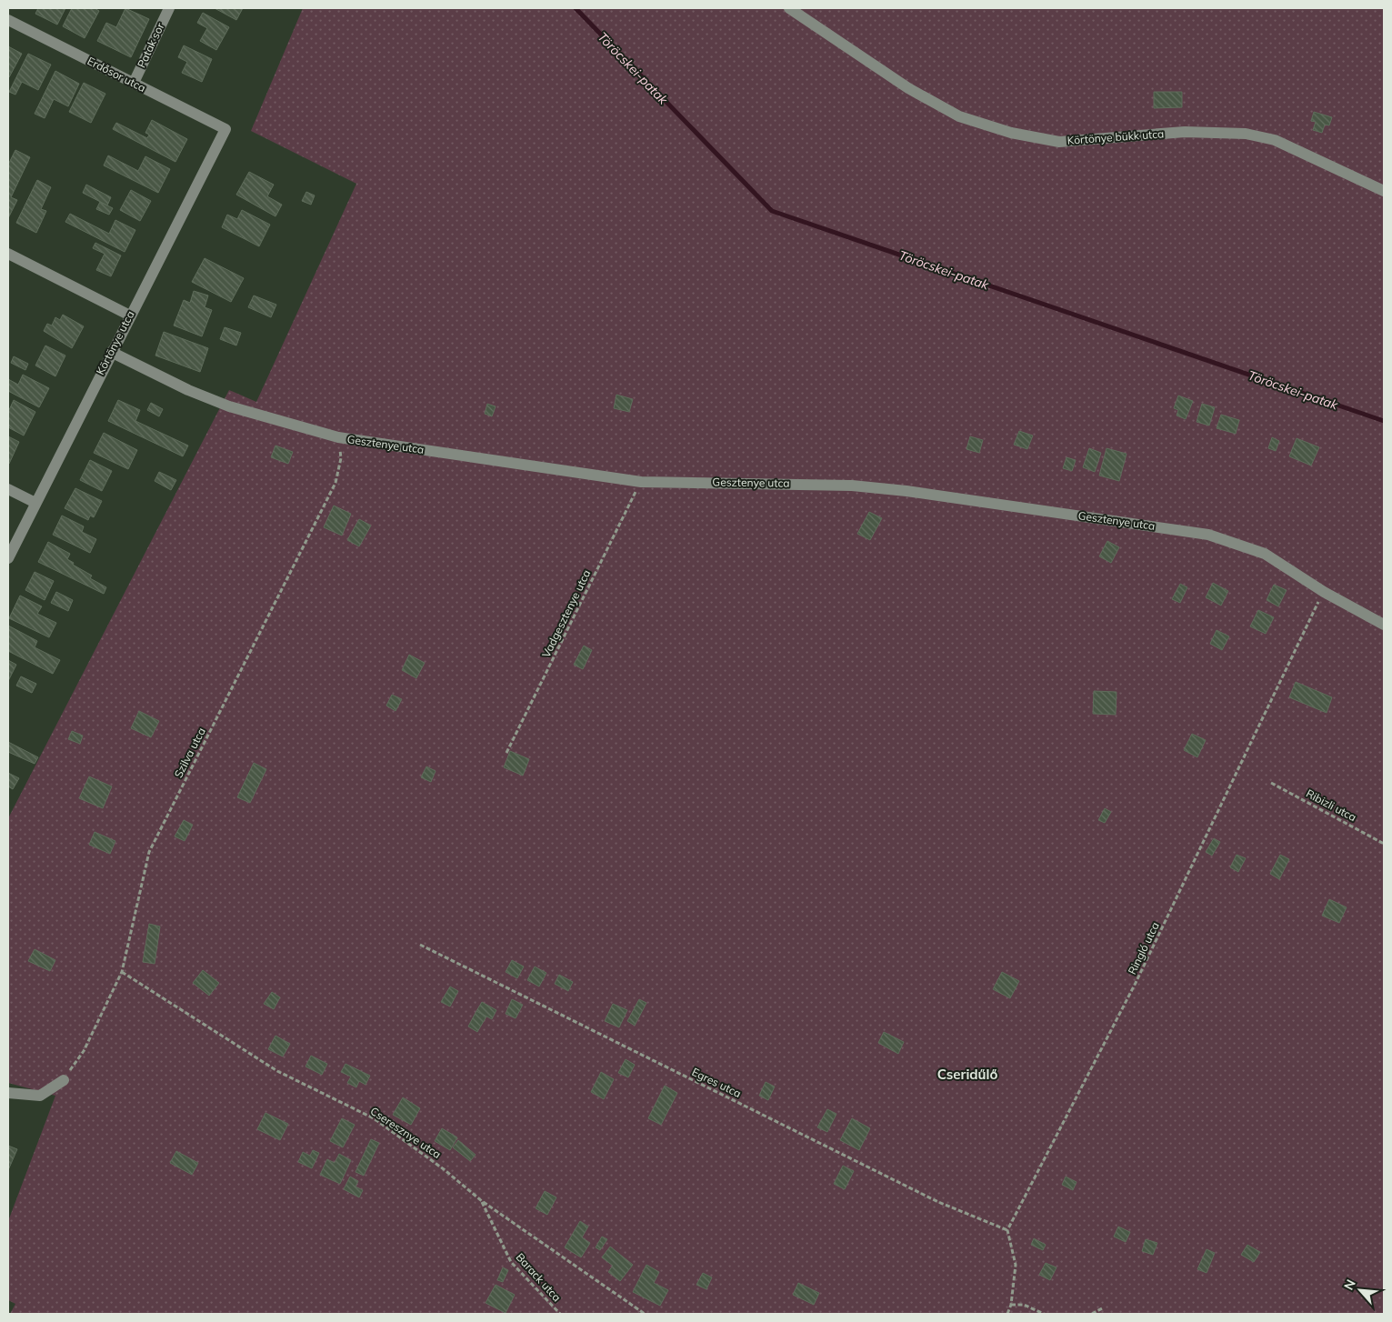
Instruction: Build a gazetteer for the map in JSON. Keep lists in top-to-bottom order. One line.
{"streets":{"street":["Patak sor","Erdősor utca","Körtönye bükk utca","Körtönye utca","Gesztenye utca"],"path":["Vadgesztenye utca","Szilva utca","Ribizli utca","Ringló utca","Egres utca","Cseresznye utca","Barack utca"]},"crossings":[["Patak sor","Erdősor utca"],["Erdősor utca","Körtönye utca"],["Körtönye utca","Gesztenye utca"],["Gesztenye utca","Vadgesztenye utca"],["Gesztenye utca","Szilva utca"],["Gesztenye utca","Ringló utca"],["Szilva utca","Cseresznye utca"],["Ringló utca","Egres utca"],["Cseresznye utca","Barack utca"]],"districts":["Cseridűlő"],"water":["Töröcskei-patak"],"north":"top left"}
